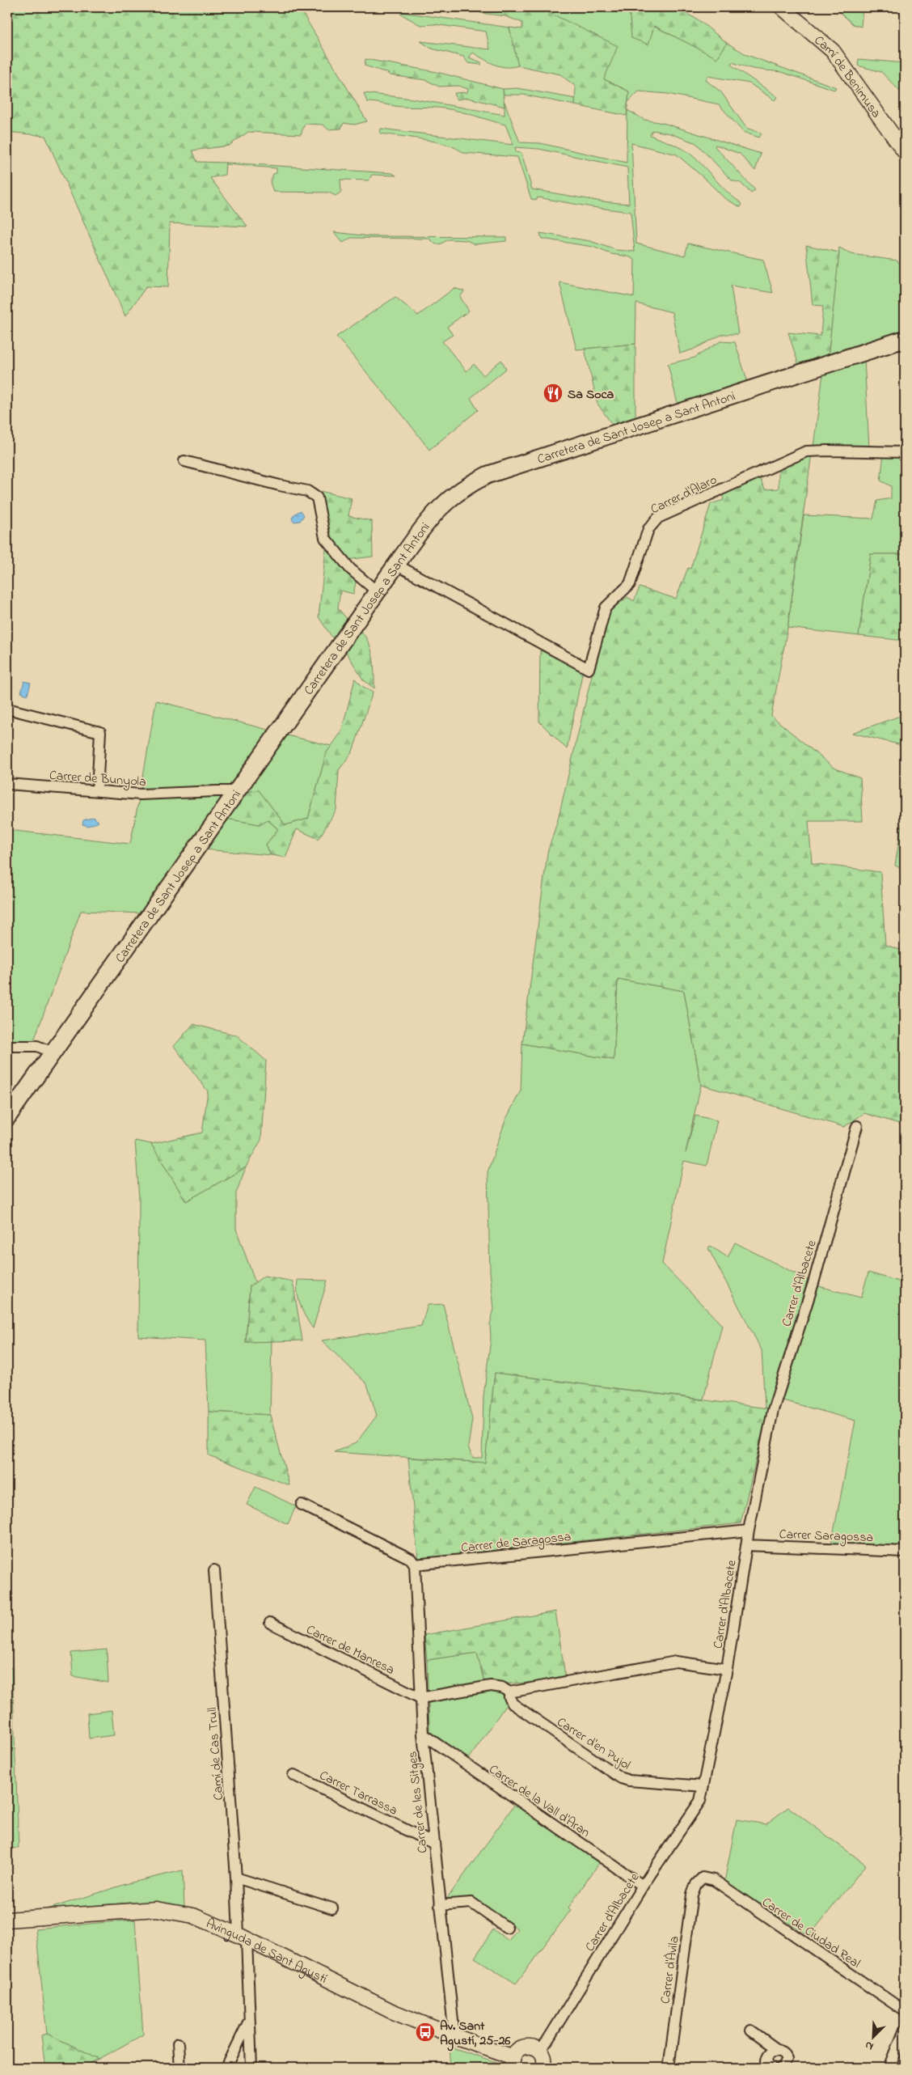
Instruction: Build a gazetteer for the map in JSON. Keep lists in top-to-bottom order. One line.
{"streets":{"main road":["Carretera de Sant Josep a Sant Antoni"],"street":["Camí de Benimusa","Carrer d'Alaro","Carrer de Bunyola","Carrer d'Albacete","Carrer Saragossa","Carrer de Saragossa","Carrer de Manresa","Carrer d'en Pujol","Camí de Cas Trull","Carrer Tarrassa","Carrer de la Vall d'Aran","Carrer de les Sitges","Carrer de Ciudad Real","Avinguda de Sant Agustí","Carrer d'Àvila"]},"crossings":[["Carretera de Sant Josep a Sant Antoni","Carrer d'Alaro"],["Carretera de Sant Josep a Sant Antoni","Carrer de Bunyola"],["Carrer d'Albacete","Carrer Saragossa"],["Carrer d'Albacete","Carrer de Saragossa"],["Carrer d'Albacete","Carrer d'en Pujol"],["Carrer d'Albacete","Carrer de la Vall d'Aran"],["Carrer de Saragossa","Carrer de les Sitges"],["Carrer de Manresa","Carrer de les Sitges"],["Camí de Cas Trull","Avinguda de Sant Agustí"],["Carrer Tarrassa","Carrer de les Sitges"],["Carrer de la Vall d'Aran","Carrer de les Sitges"],["Carrer de les Sitges","Avinguda de Sant Agustí"],["Carrer de Ciudad Real","Carrer d'Àvila"]],"places":{"restaurant":["Sa Soca"],"bus stop":["Av. Sant Agustí, 25-26"]},"north":"bottom left"}
